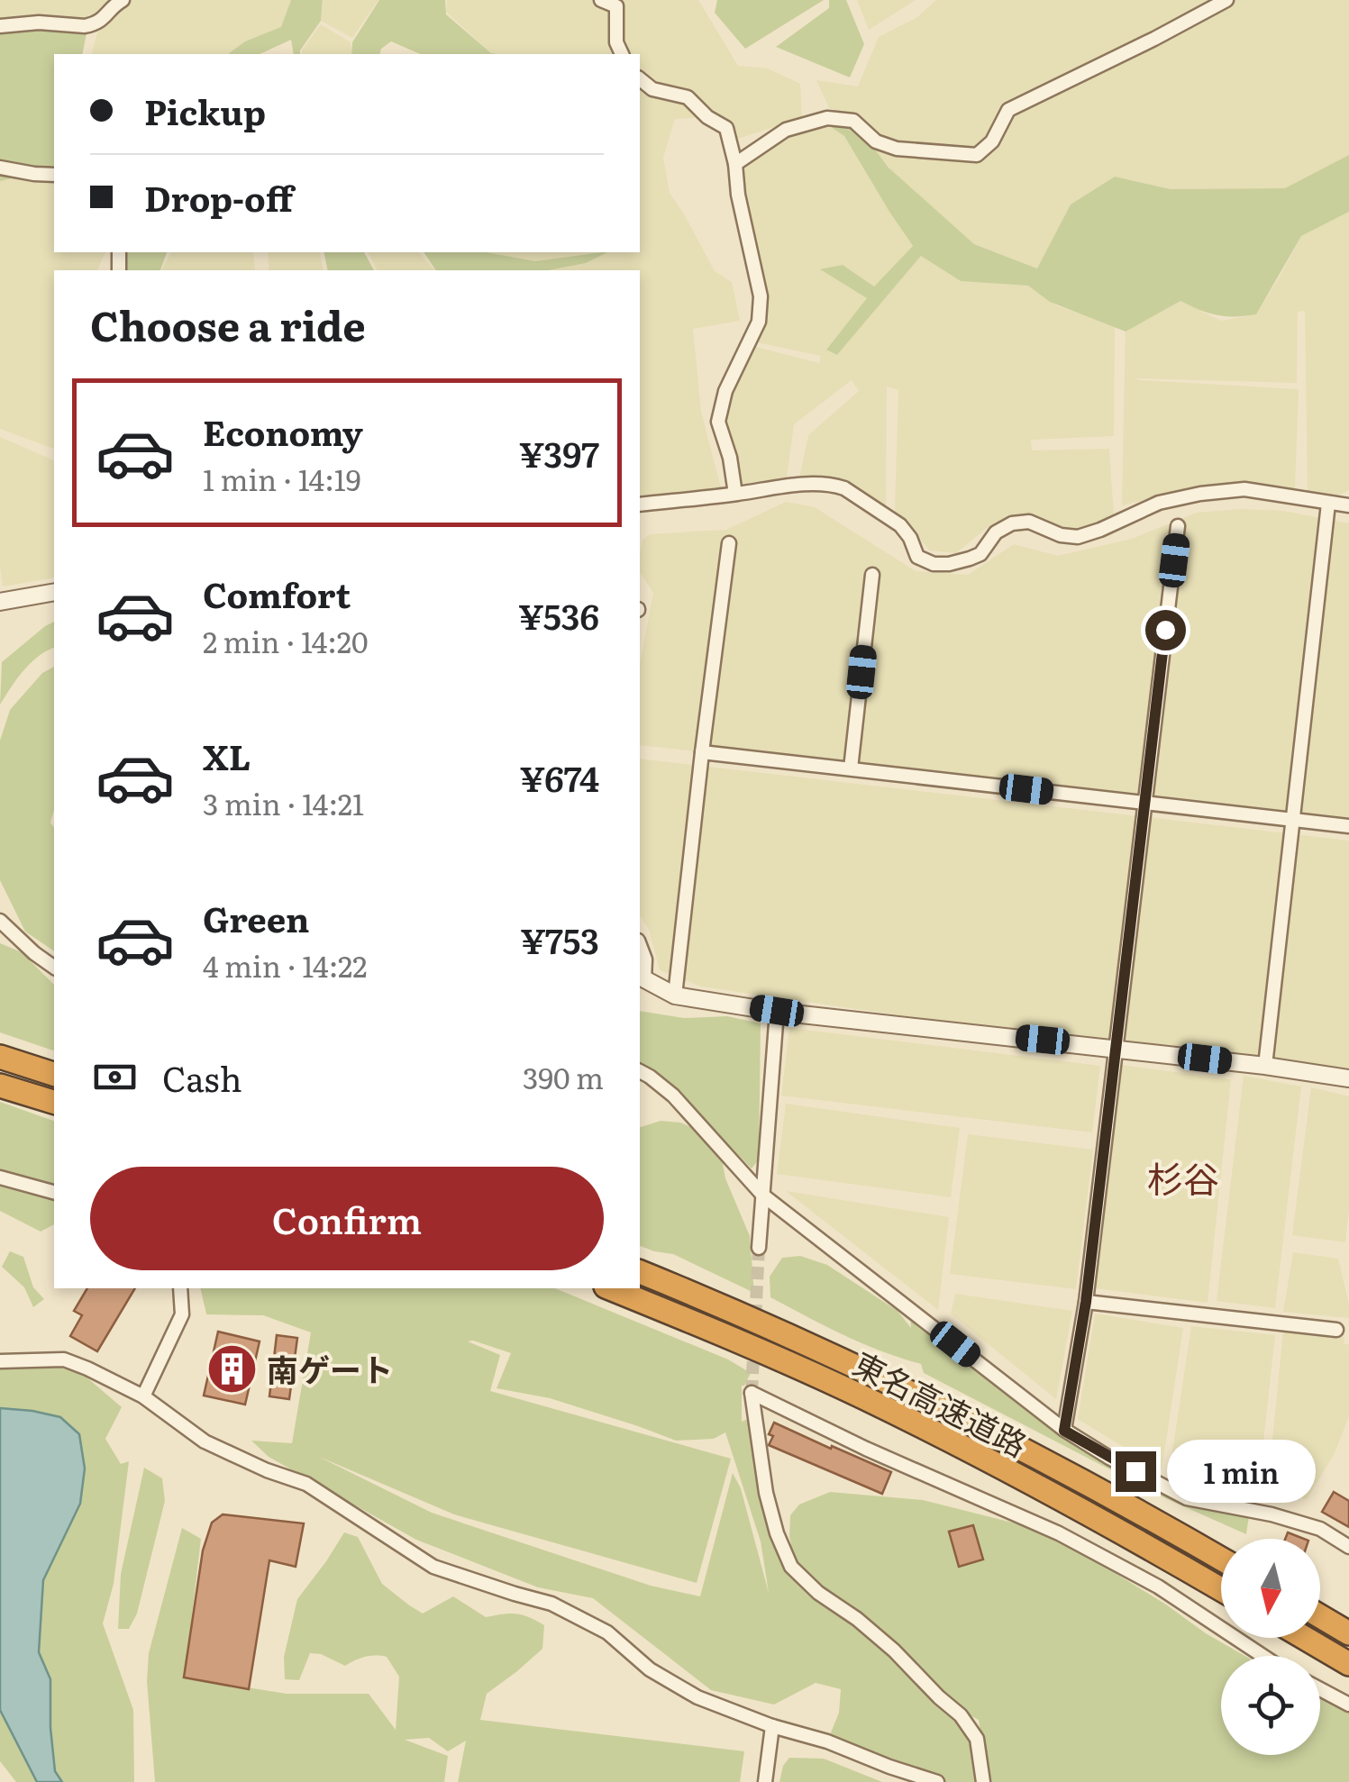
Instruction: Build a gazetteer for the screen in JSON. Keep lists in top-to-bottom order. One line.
{"streets":{"highway":["東名高速道路"]},"districts":["杉谷"],"places":{"building":["南ゲート"]},"north":"bottom","page":{"banner":["Pickup","Drop-off"],"heading":"Choose a ride","list":[{"name":"Economy","note":"1 min · 14:19","value":"¥397"},{"name":"Comfort","note":"2 min · 14:20","value":"¥536"},{"name":"XL","note":"3 min · 14:21","value":"¥674"},{"name":"Green","note":"4 min · 14:22","value":"¥753"}],"pay":["Cash","390 m"],"buttons":"Confirm","bubble":"1 min"}}
